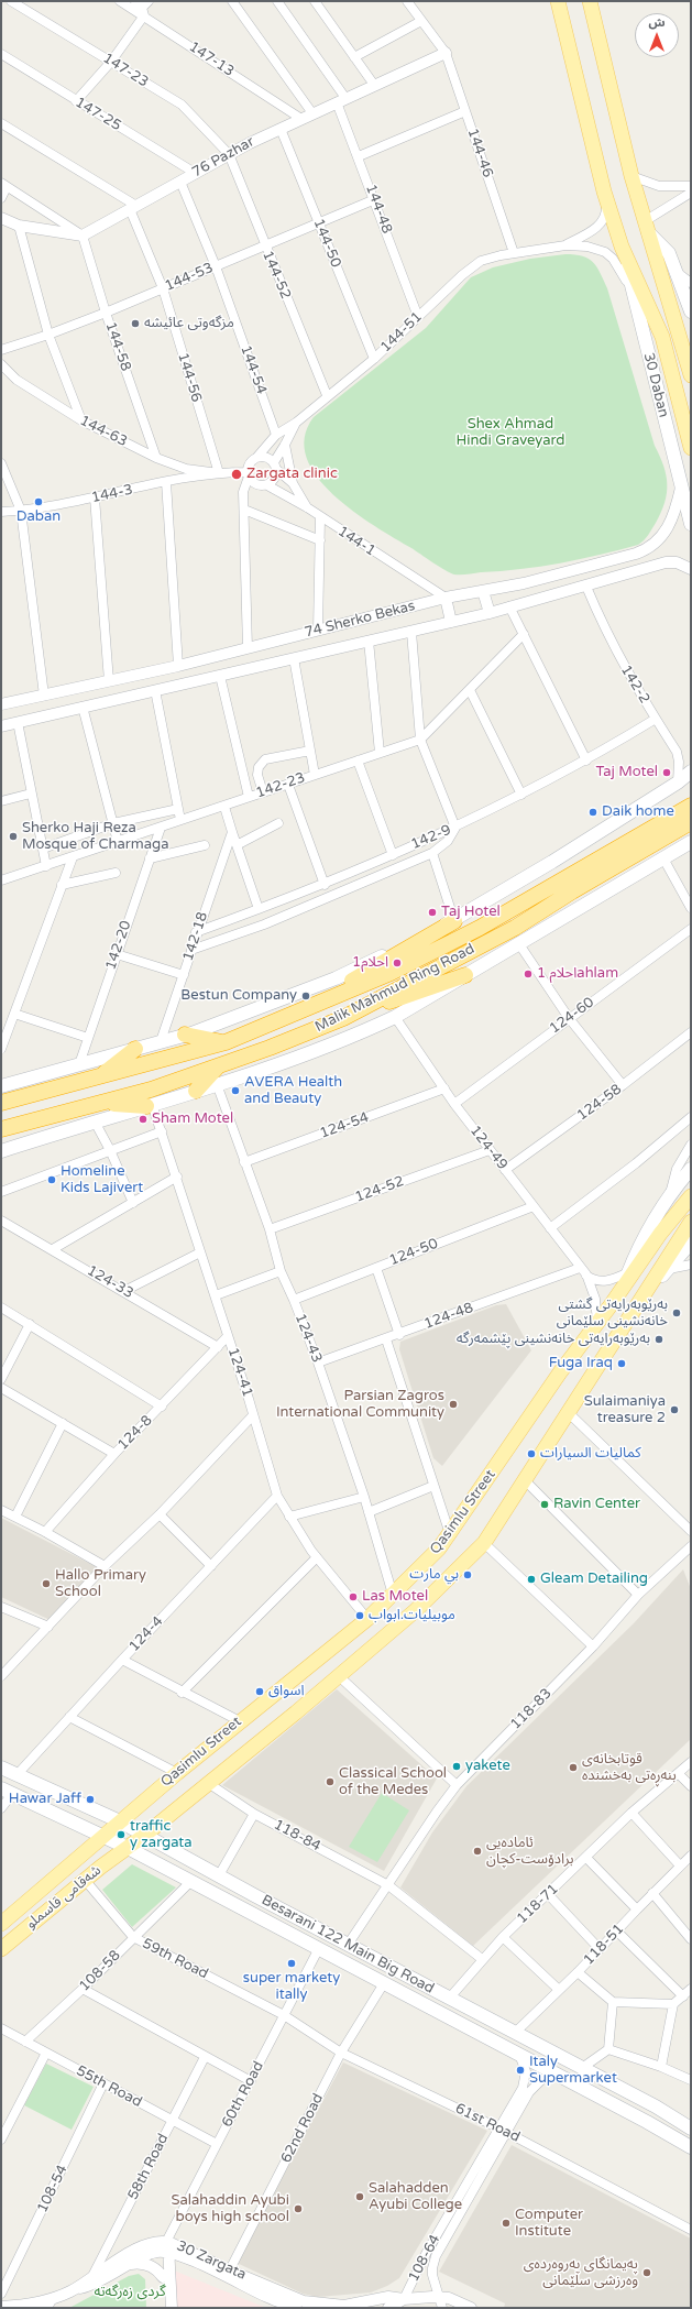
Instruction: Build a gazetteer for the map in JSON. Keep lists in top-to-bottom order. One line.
{"streets":{"highway":["Malik Mahmud Ring Road"],"main road":["30 Daban","Qasimlu Street","شەقامی قاسملو","Besarani 122 Main Big Road"],"street":["147-13","147-23","147-25","144-46","76 Pazhar","144-48","144-50","144-52","144-53","144-51","144-58","144-54","144-56","144-63","144-3","144-1","74 Sherko Bekas","142-2","142-23","142-9","142-18","142-20","124-60","124-58","124-54","124-49","124-52","124-50","124-33","124-48","124-43","124-41","124-8","124-4","118-83","118-84","118-71","118-51","59th Road","108-58","55th Road","60th Road","61st Road","62nd Road","58th Road","108-54","108-64","30 Zargata"]},"crossings":[["147-13","76 Pazhar"],["147-23","76 Pazhar"],["147-23","144-52"],["147-25","76 Pazhar"],["144-46","76 Pazhar"],["144-46","144-51"],["76 Pazhar","144-48"],["76 Pazhar","144-50"],["76 Pazhar","144-52"],["76 Pazhar","144-58"],["76 Pazhar","144-54"],["76 Pazhar","144-56"],["144-48","144-53"],["144-48","144-51"],["144-50","144-53"],["144-50","144-51"],["144-52","144-53"],["144-52","144-51"],["144-53","144-58"],["144-53","144-54"],["144-53","144-56"],["144-51","144-54"],["144-51","144-3"],["144-51","144-1"],["144-58","144-63"],["144-56","144-63"],["144-56","144-3"],["30 Daban","74 Sherko Bekas"],["144-63","144-3"],["144-3","144-1"],["144-1","74 Sherko Bekas"],["74 Sherko Bekas","142-2"],["142-2","142-9"],["142-23","142-20"],["142-9","142-18"],["124-60","124-49"],["124-58","124-49"],["124-54","124-49"],["124-54","124-43"],["124-49","124-52"],["124-49","124-50"],["124-49","124-48"],["124-52","124-43"],["124-50","124-43"],["124-33","124-8"],["124-48","124-43"],["124-43","Qasimlu Street"],["124-41","124-8"],["124-41","Qasimlu Street"],["124-41","124-4"],["Qasimlu Street","118-84"],["Qasimlu Street","شەقامی قاسملو"],["Qasimlu Street","Besarani 122 Main Big Road"],["124-4","Besarani 122 Main Big Road"],["118-83","118-84"],["118-83","Besarani 122 Main Big Road"],["118-84","118-71"],["شەقامی قاسملو","Besarani 122 Main Big Road"],["شەقامی قاسملو","59th Road"],["118-71","Besarani 122 Main Big Road"],["Besarani 122 Main Big Road","118-51"],["Besarani 122 Main Big Road","108-58"],["Besarani 122 Main Big Road","60th Road"],["Besarani 122 Main Big Road","62nd Road"],["Besarani 122 Main Big Road","108-64"],["59th Road","108-58"],["59th Road","60th Road"],["59th Road","61st Road"],["108-58","55th Road"],["55th Road","60th Road"],["55th Road","58th Road"],["55th Road","108-54"],["60th Road","61st Road"],["60th Road","30 Zargata"],["61st Road","62nd Road"],["61st Road","108-64"],["62nd Road","30 Zargata"],["58th Road","30 Zargata"],["108-64","30 Zargata"]],"parks":["Shex Ahmad Hindi Graveyard","گردی زەرگەتە"],"places":["مزگەوتی عائیشە","Zargata clinic","Daban","Taj Motel","Daik home","Sherko Haji Reza Mosque of Charmaga","Taj Hotel","احلام1","احلام 1ahlam","Bestun Company","AVERA Health and Beauty","Sham Motel","Homeline Kids Lajivert","بەرێوبەرایەتی گشتی خانەنشینی سلێمانی","بەرێوبەرایەتی خانەنشینی پێشمەرگە","Fuga Iraq","Parsian Zagros International Community","Sulaimaniya treasure 2","كماليات السيارات","Ravin Center","بي مارت","Gleam Detailing","Hallo Primary School","Las Motel","موبيليات.ابواب","اسواق","yakete","قوتابخانەی بنەڕەتی بەخشندە","Classical School of the Medes","Hawar Jaff","traffic y zargata","ئامادەیی برادۆست-کچان","super markety itally","Italy Supermarket","Salahadden Ayubi College","Salahaddin Ayubi boys high school","Computer Institute","پەیمانگای پەروەردەی وەرزشی سلێمانی"],"north":"top"}
